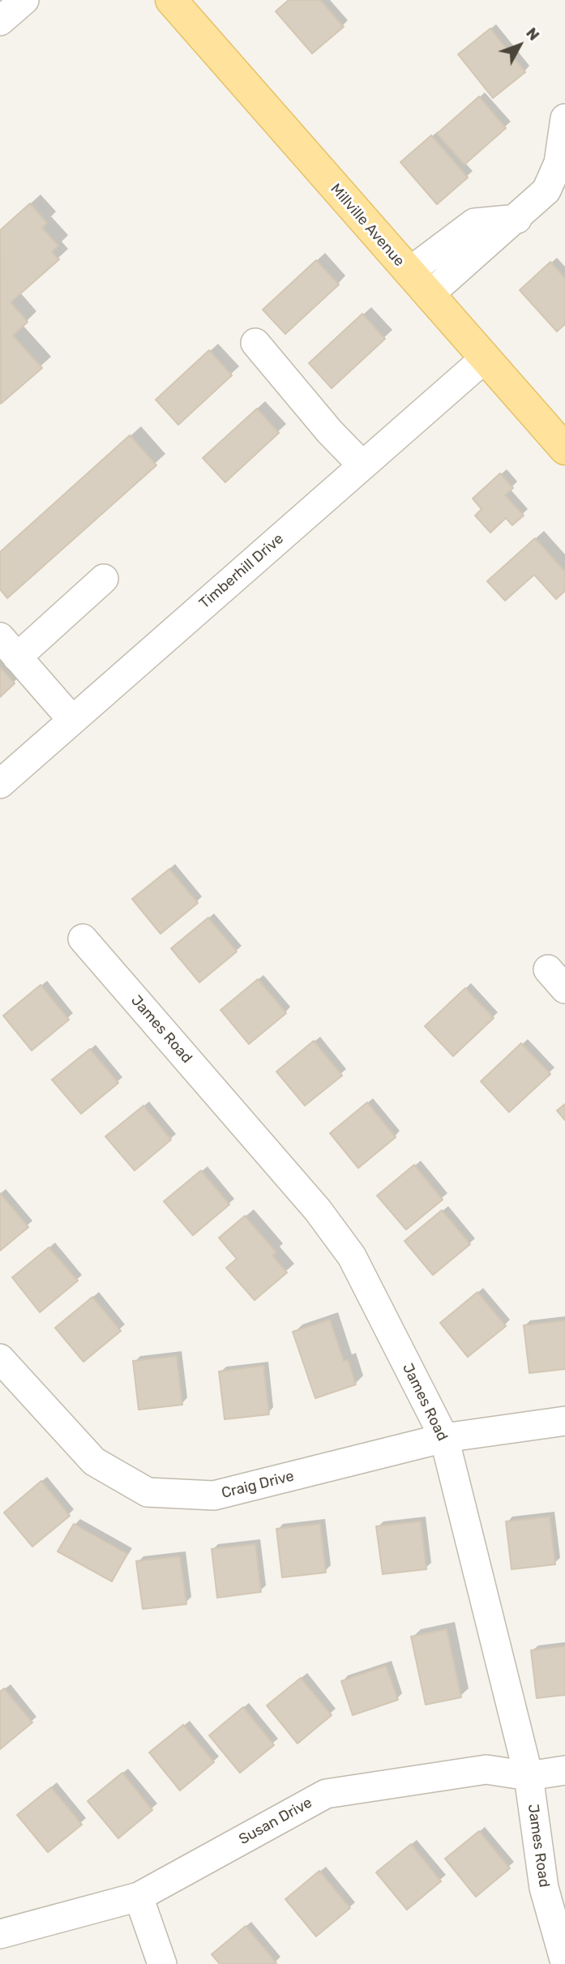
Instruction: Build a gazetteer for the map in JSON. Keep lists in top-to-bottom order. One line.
{"streets":{"main road":["Millville Avenue"],"street":["Timberhill Drive","James Road","Craig Drive","Susan Drive"]},"crossings":[["Millville Avenue","Timberhill Drive"],["James Road","Craig Drive"],["James Road","Susan Drive"]],"north":"top right"}
